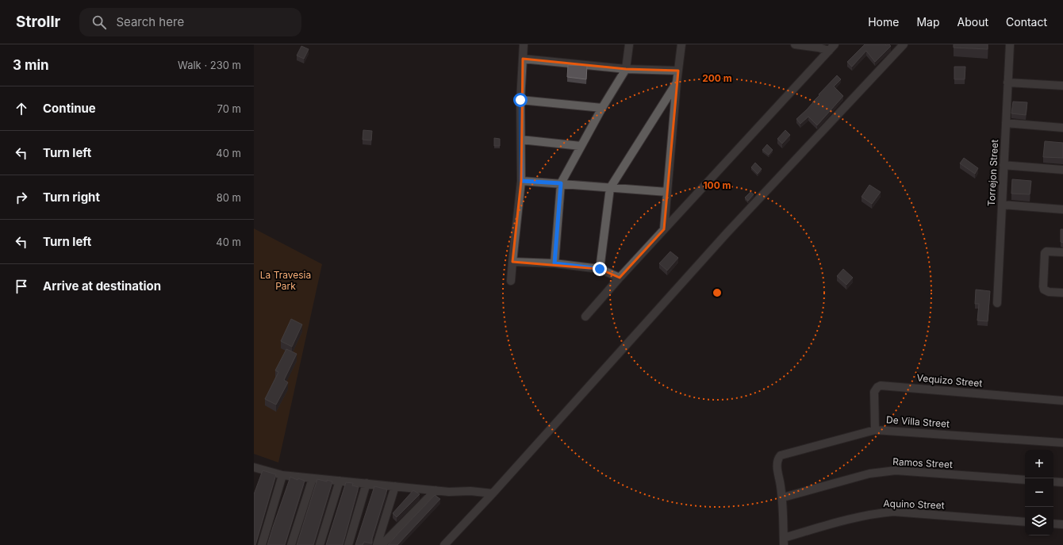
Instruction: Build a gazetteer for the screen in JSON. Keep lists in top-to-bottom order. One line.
{"streets":{"street":["Torrejon Street","Vequizo Street","De Villa Street","Ramos Street","Aquino Street"]},"crossings":[["Vequizo Street","De Villa Street"],["De Villa Street","Ramos Street"]],"parks":["La Travesia Park"],"page":{"header":"Strollr","search":"Search here","nav":["Home","Map","About","Contact"],"heading":["3 min","Walk · 230 m"],"list":[["Continue","70 m"],["Turn left","40 m"],["Turn right","80 m"],["Turn left","40 m"],"Arrive at destination"],"map_buttons":["+","−"]},"rings":["200 m","100 m"]}
